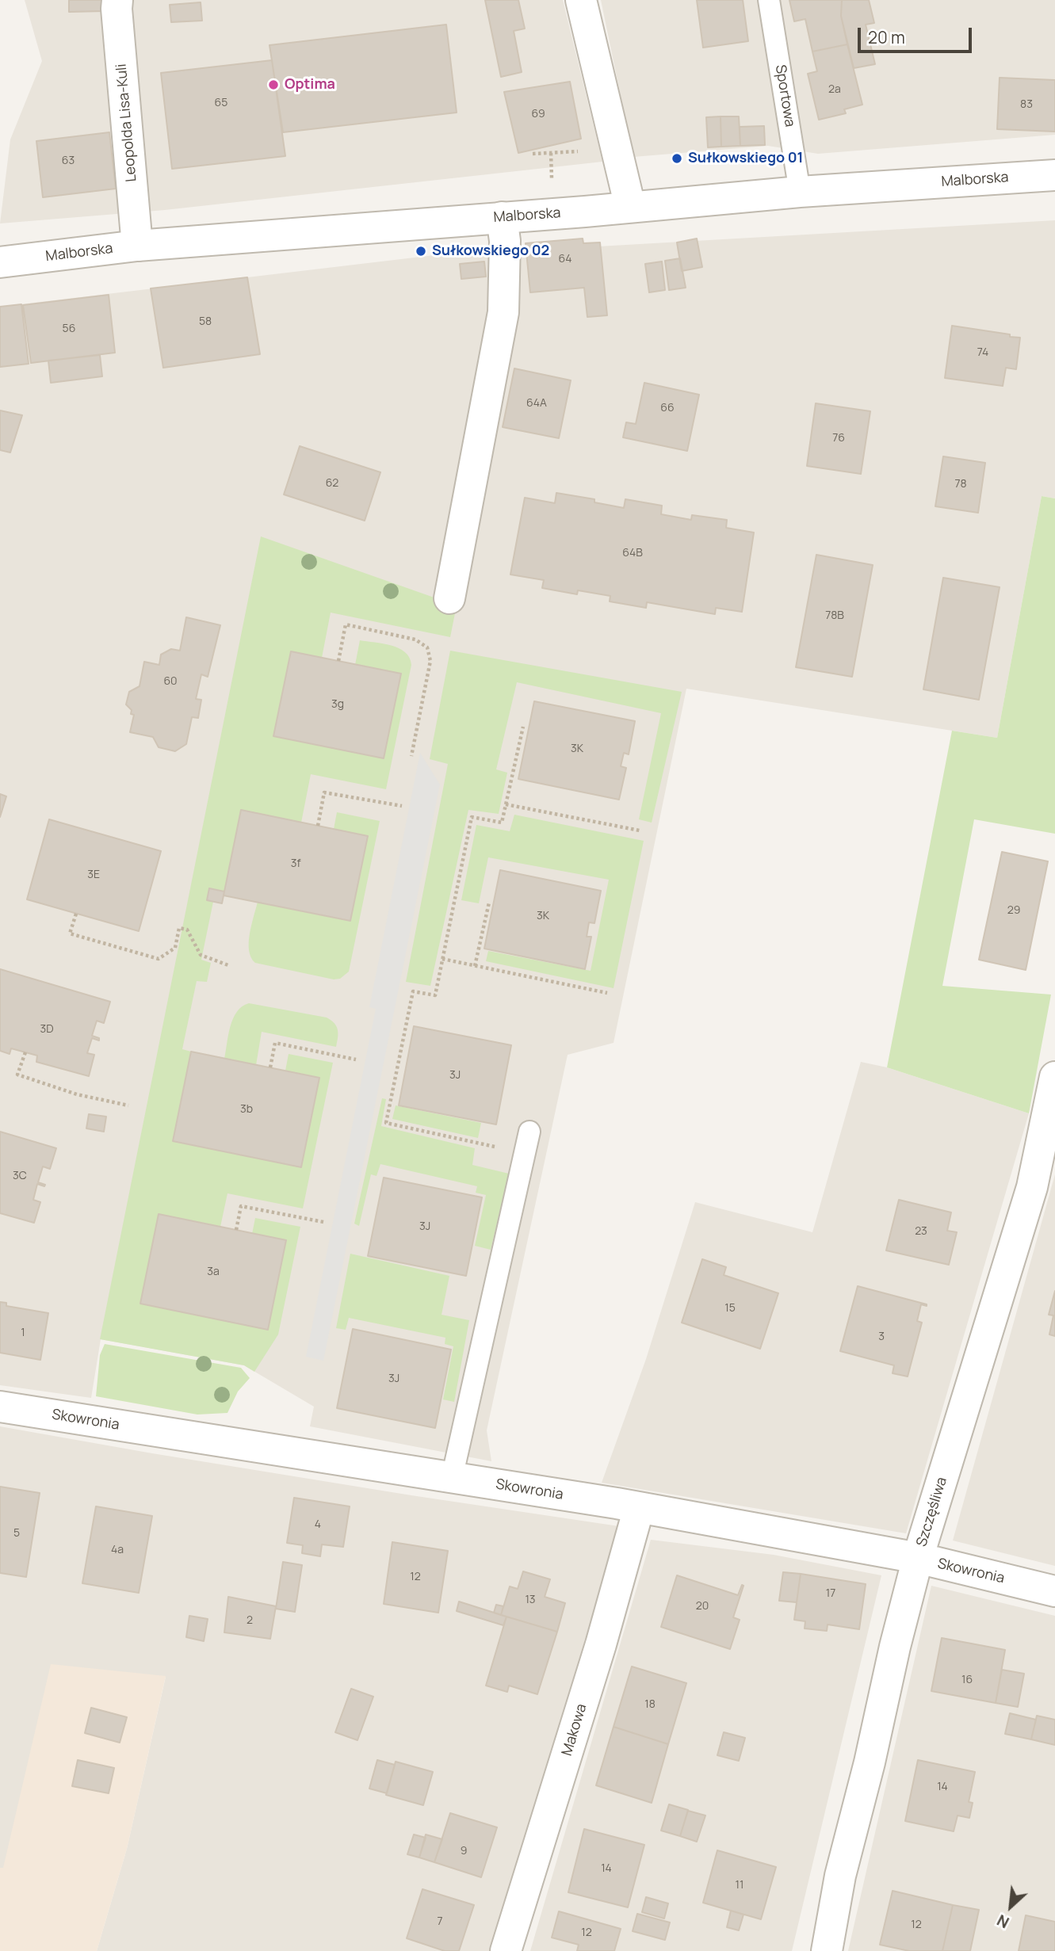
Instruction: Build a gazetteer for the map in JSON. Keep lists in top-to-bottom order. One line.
{"streets":{"street":["Leopolda Lisa-Kuli","Malborska","Skowronia","Szczęśliwa","Makowa"],"lane":["Sportowa"]},"crossings":[["Sportowa","Malborska"],["Leopolda Lisa-Kuli","Malborska"],["Skowronia","Szczęśliwa"],["Skowronia","Makowa"]],"places":["Optima","Sułkowskiego 01","Sułkowskiego 02"],"house_numbers":["2a","65","83","69","63","64","58","56","74","64A","66","76","62","78","64B","78B","60","3g","3K","3f","3E","29","3K","3D","3J","3b","3C","3J","23","3a","15","1","3","3J","4","5","4a","12","17","13","20","2","16","18","14","9","14","11","7","12","12"],"scale_bar":"20 m","north":"bottom left"}
